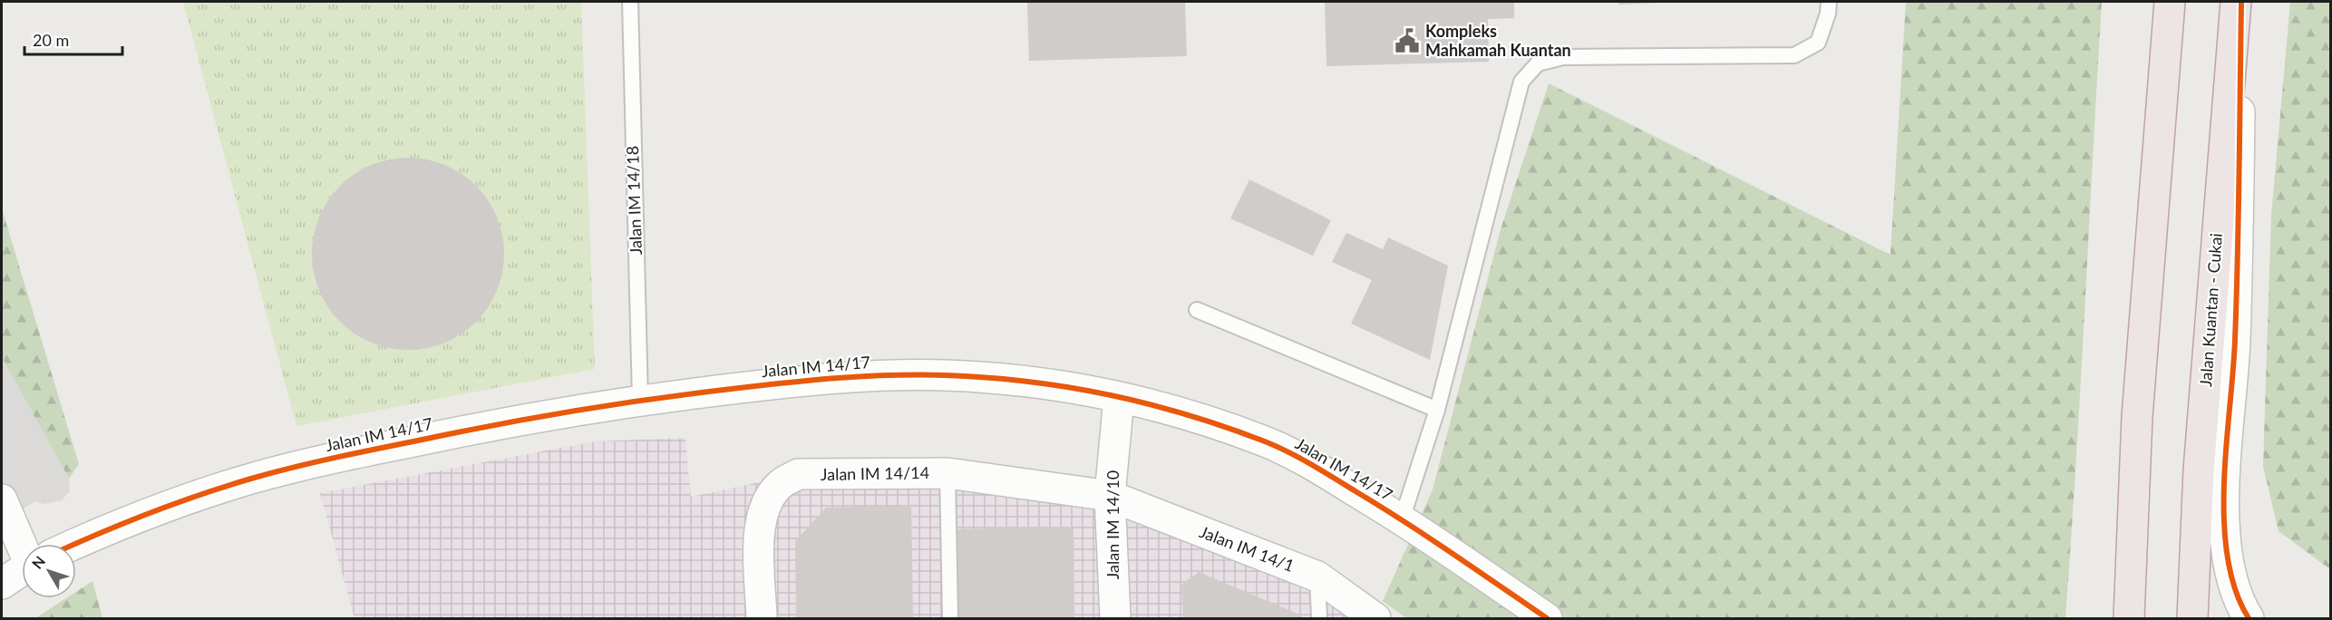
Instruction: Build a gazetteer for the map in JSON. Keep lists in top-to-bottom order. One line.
{"streets":{"highway":["Jalan Kuantan - Cukai"],"street":["Jalan IM 14/17","Jalan IM 14/14","Jalan IM 14/10","Jalan IM 14/1"],"lane":["Jalan IM 14/18"]},"crossings":[["Jalan IM 14/18","Jalan IM 14/17"],["Jalan IM 14/17","Jalan IM 14/10"],["Jalan IM 14/14","Jalan IM 14/10"],["Jalan IM 14/14","Jalan IM 14/1"],["Jalan IM 14/10","Jalan IM 14/1"]],"places":{"public building":["Kompleks Mahkamah Kuantan"]},"scale_bar":"20 m","north":"top left"}
